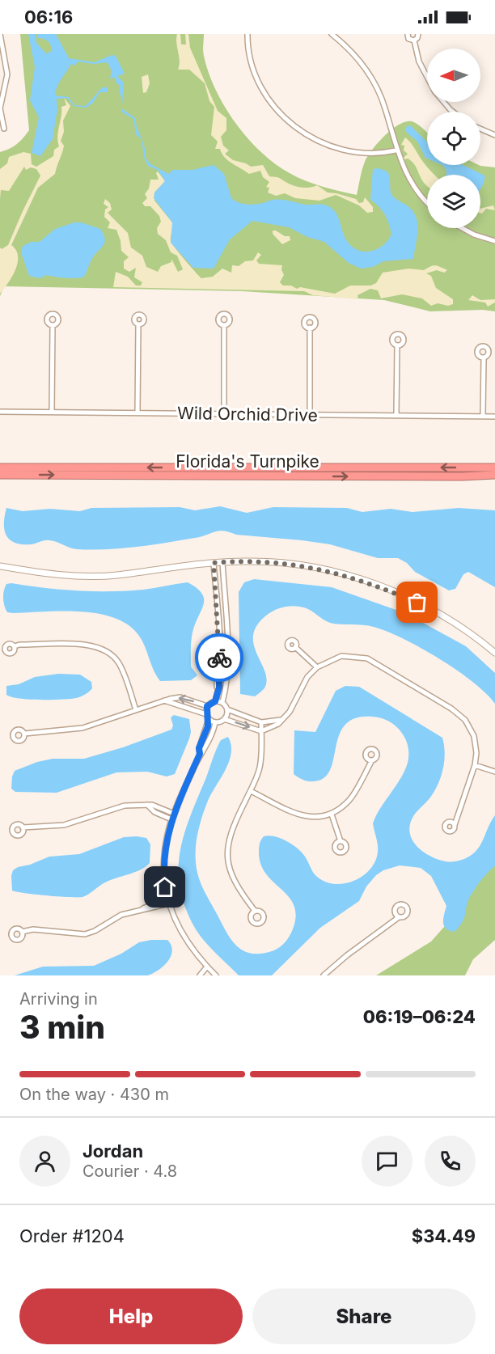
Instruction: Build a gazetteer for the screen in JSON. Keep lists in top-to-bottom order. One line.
{"streets":{"highway":["Florida's Turnpike"],"street":["Wild Orchid Drive"]},"north":"left","page":{"status":"06:16","heading":["3 min","Arriving in","06:19–06:24"],"panel":["Jordan","Courier · 4.8","Order #1204","$34.49"],"bar":"On the way · 430 m","buttons":["Help","Share"]}}
